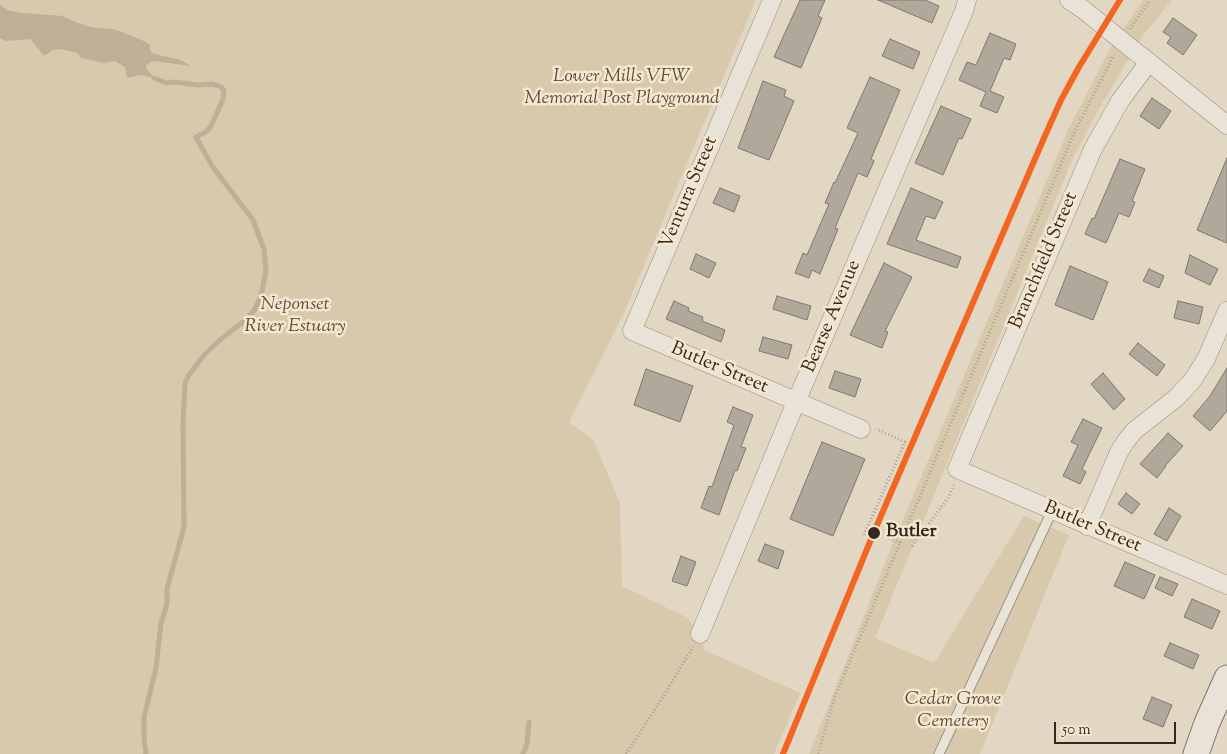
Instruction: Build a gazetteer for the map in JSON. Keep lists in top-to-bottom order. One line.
{"streets":{"street":["Ventura Street","Branchfield Street","Bearse Avenue","Butler Street"]},"crossings":[["Ventura Street","Butler Street"],["Branchfield Street","Butler Street"],["Bearse Avenue","Butler Street"]],"parks":["Lower Mills VFW Memorial Post Playground","Neponset River Estuary","Cedar Grove Cemetery"],"places":["Butler"],"scale_bar":"50 m"}
